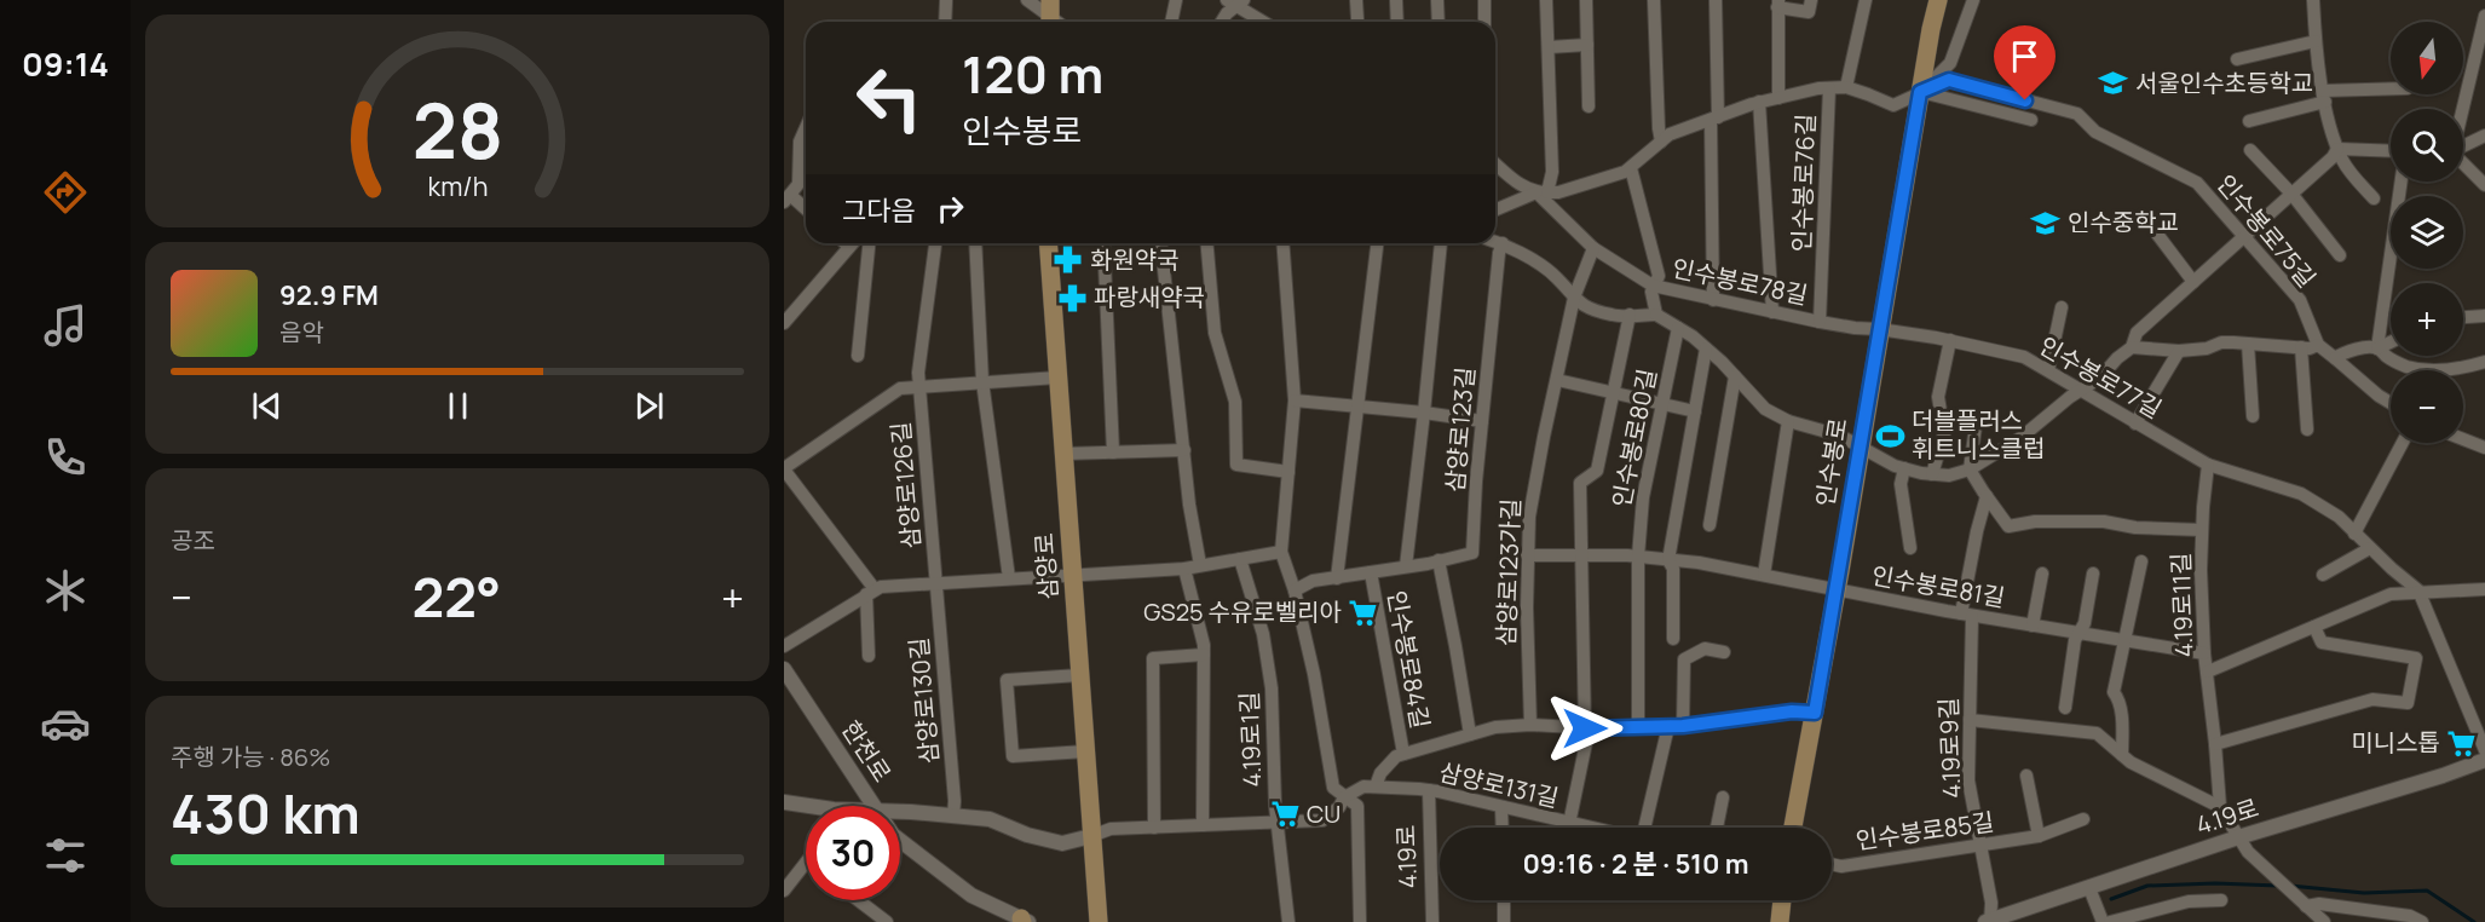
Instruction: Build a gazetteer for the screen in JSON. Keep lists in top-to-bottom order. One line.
{"streets":{"main road":["인수봉로","삼양로"],"street":["인수봉로76길","인수봉로75길","인수봉로78길","인수봉로77길","삼양로123길","인수봉로80길","삼양로126길","삼양로123가길","인수봉로81길","4.19로11길","인수봉로84길","삼양로130길","4.19로1길","4.19로9길","한천로","삼양로131길","4.19로","인수봉로85길"]},"crossings":[["인수봉로76길","인수봉로75길"],["인수봉로76길","인수봉로78길"],["인수봉로76길","인수봉로"],["인수봉로75길","인수봉로"],["인수봉로78길","인수봉로77길"],["인수봉로78길","인수봉로"],["인수봉로78길","삼양로123가길"],["인수봉로77길","인수봉로"],["인수봉로77길","4.19로11길"],["삼양로123길","인수봉로84길"],["인수봉로80길","인수봉로81길"],["인수봉로80길","인수봉로84길"],["인수봉로","인수봉로81길"],["인수봉로","인수봉로84길"],["삼양로126길","삼양로"],["삼양로126길","삼양로130길"],["삼양로","삼양로131길"],["삼양로123가길","인수봉로81길"],["삼양로123가길","인수봉로84길"],["인수봉로81길","4.19로11길"],["인수봉로81길","4.19로9길"],["4.19로11길","4.19로"],["인수봉로84길","삼양로131길"],["4.19로1길","삼양로131길"],["4.19로9길","4.19로"],["4.19로9길","인수봉로85길"],["삼양로131길","4.19로"]],"places":{"school or university":["서울인수초등학교","인수중학교"],"pharmacy":["화원약국","파랑새약국"],"sports":["더블플러스 휘트니스클럽"],"supermarket":["GS25 수유로벨리아","미니스톱","CU"]},"north":"bottom","page":{"tabs":"09:14","map_buttons":["+","−"],"turn":["120 m","인수봉로"],"then":"그다음","song":["92.9 FM","음악"],"tile":["공조",["주행 가능 · 86%","430 km"]],"heat":["−","22°","+"],"limit":"30","trip":"09:16 · 2 분 · 510 m","gauge":["28","km/h"]}}
